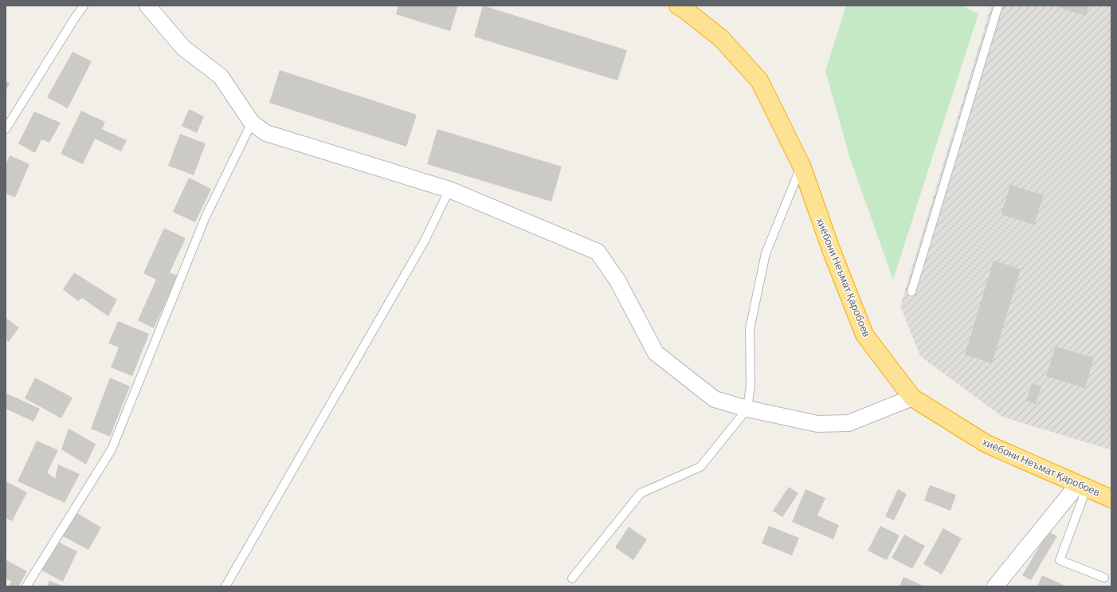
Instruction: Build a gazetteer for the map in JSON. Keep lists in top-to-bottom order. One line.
{"streets":{"highway":["хиёбони Неъмат Қаробоев"]}}
